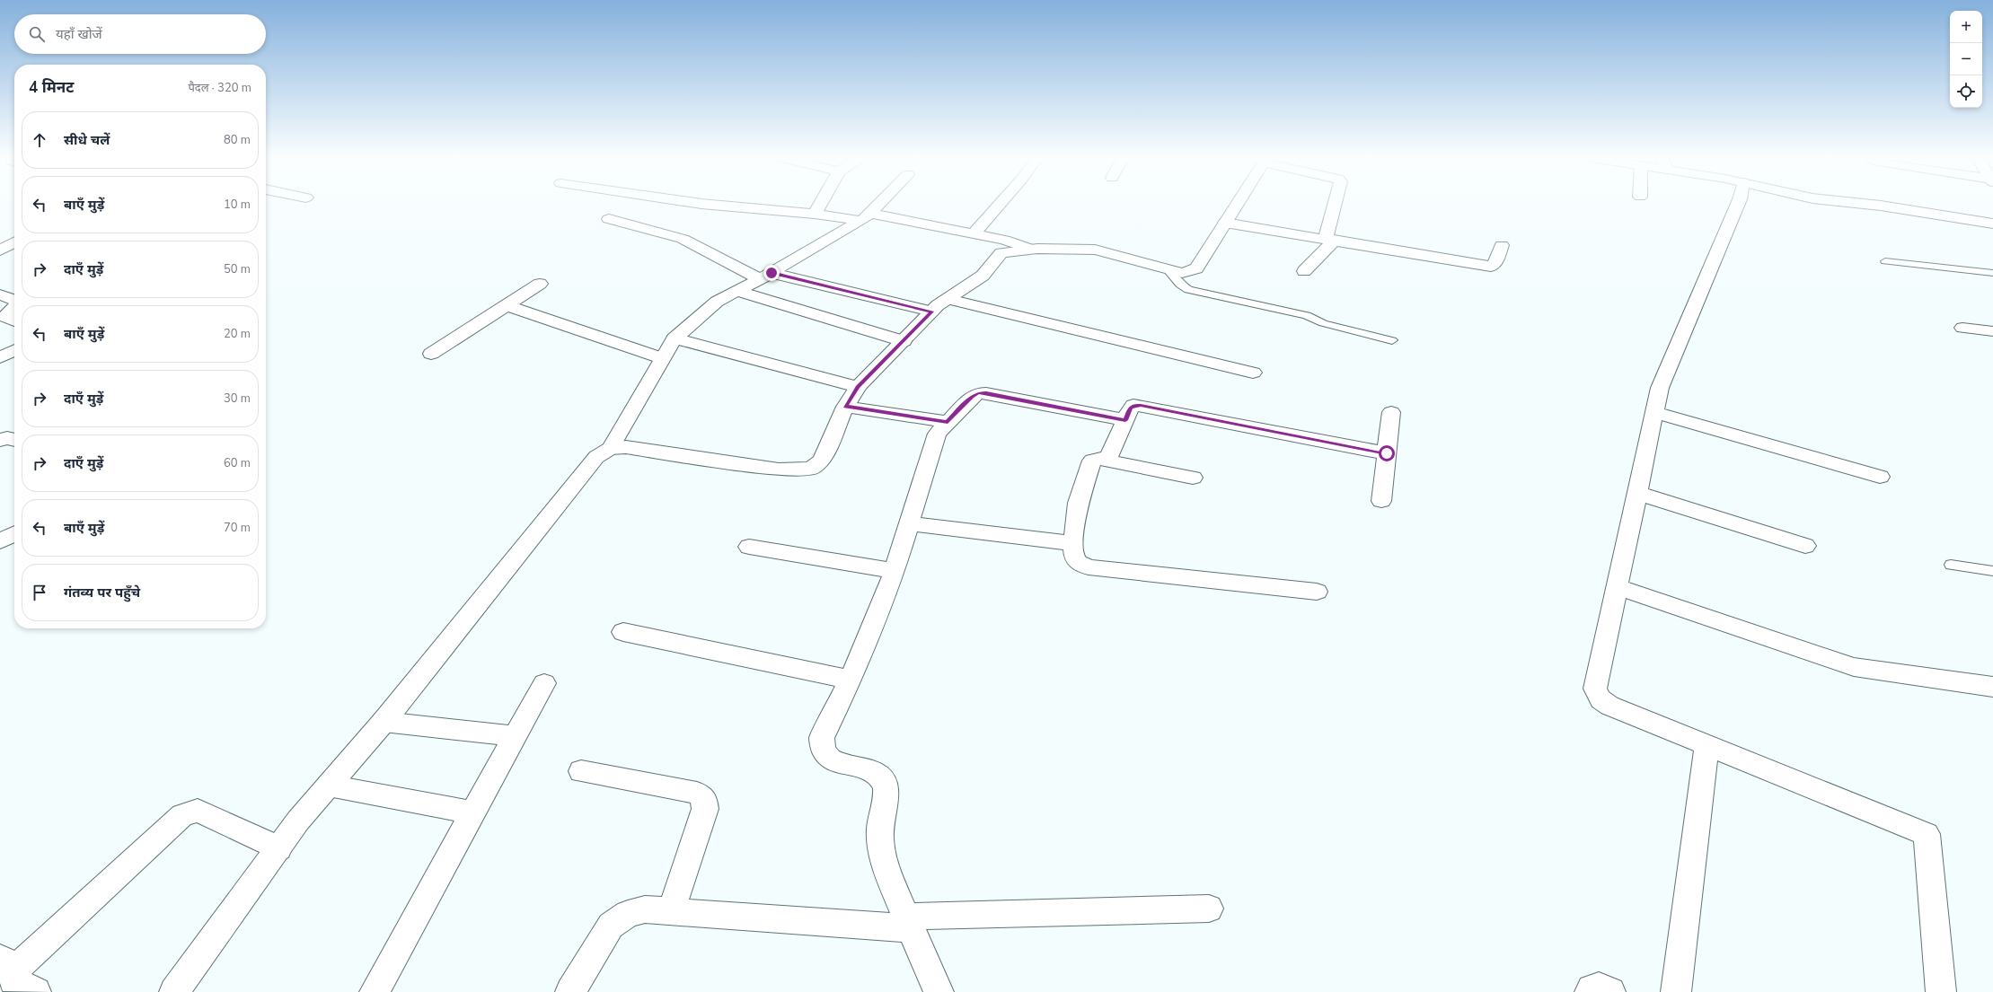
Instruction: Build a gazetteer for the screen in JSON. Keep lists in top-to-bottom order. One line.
{"page":{"map_buttons":["+","−"],"search":"यहाँ खोजें","heading":["4 मिनट","पैदल · 320 m"],"list":[["सीधे चलें","80 m"],["बाएँ मुड़ें","10 m"],["दाएँ मुड़ें","50 m"],["बाएँ मुड़ें","20 m"],["दाएँ मुड़ें","30 m"],["दाएँ मुड़ें","60 m"],["बाएँ मुड़ें","70 m"],"गंतव्य पर पहुँचे"]}}
